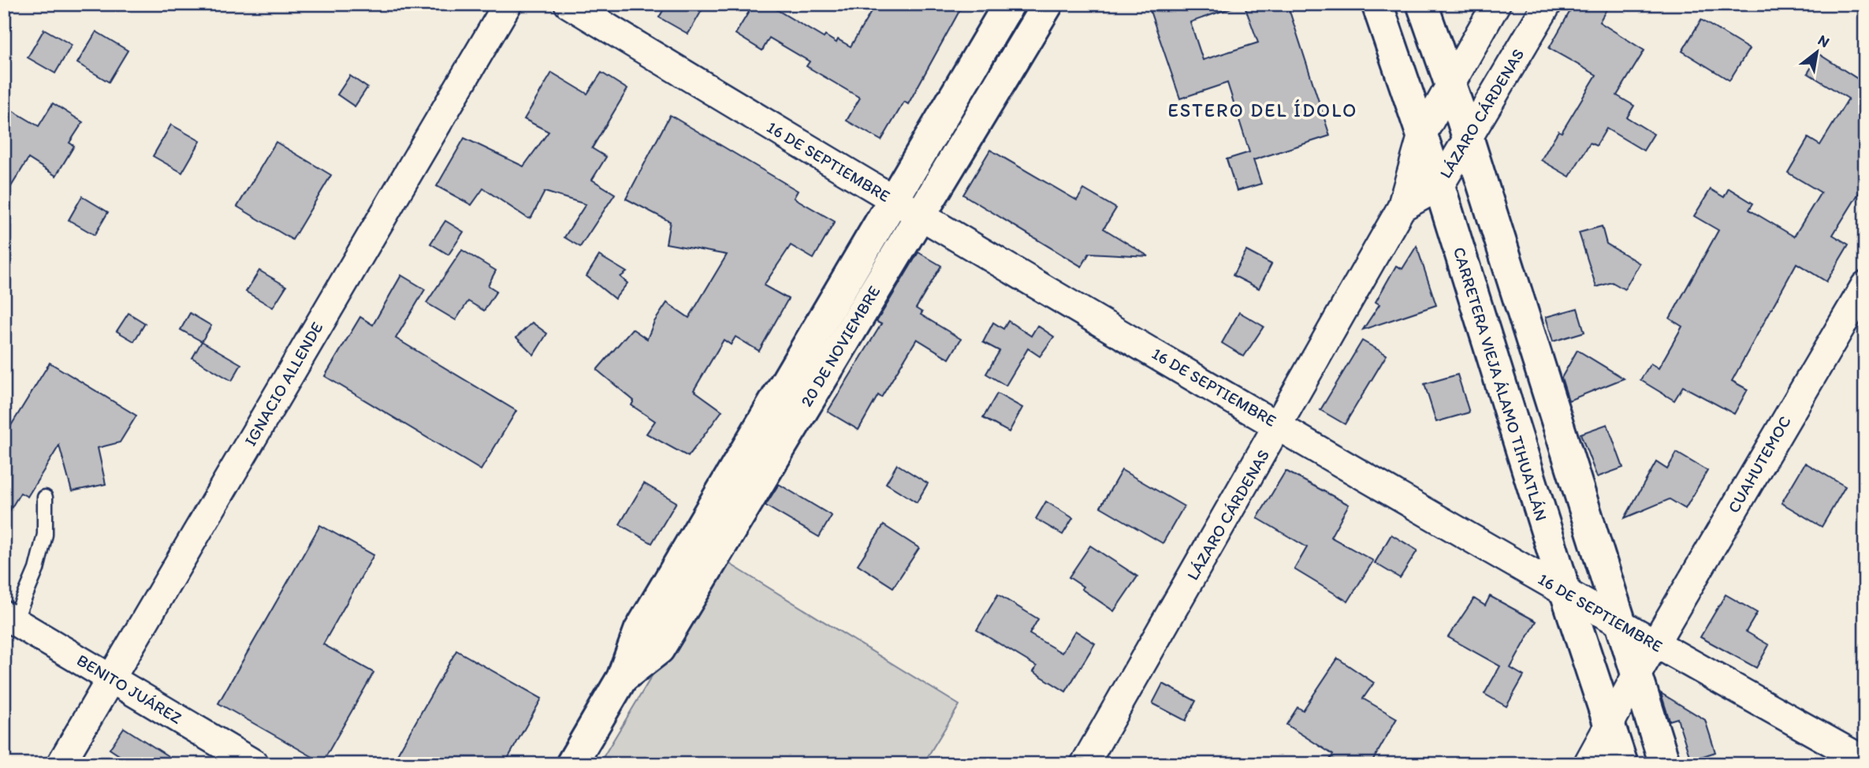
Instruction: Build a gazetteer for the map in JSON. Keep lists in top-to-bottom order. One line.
{"streets":{"main road":["20 DE NOVIEMBRE","CARRETERA VIEJA ÁLAMO TIHUATLÁN"],"street":["LÁZARO CÁRDENAS","16 DE SEPTIEMBRE","IGNACIO ALLENDE","CUAHUTEMOC","BENITO JUÁREZ"]},"crossings":[["LÁZARO CÁRDENAS","16 DE SEPTIEMBRE"],["LÁZARO CÁRDENAS","CARRETERA VIEJA ÁLAMO TIHUATLÁN"],["16 DE SEPTIEMBRE","20 DE NOVIEMBRE"],["16 DE SEPTIEMBRE","CARRETERA VIEJA ÁLAMO TIHUATLÁN"],["16 DE SEPTIEMBRE","CUAHUTEMOC"],["IGNACIO ALLENDE","BENITO JUÁREZ"],["CARRETERA VIEJA ÁLAMO TIHUATLÁN","CUAHUTEMOC"]],"districts":["ESTERO DEL ÍDOLO"],"north":"top right"}
